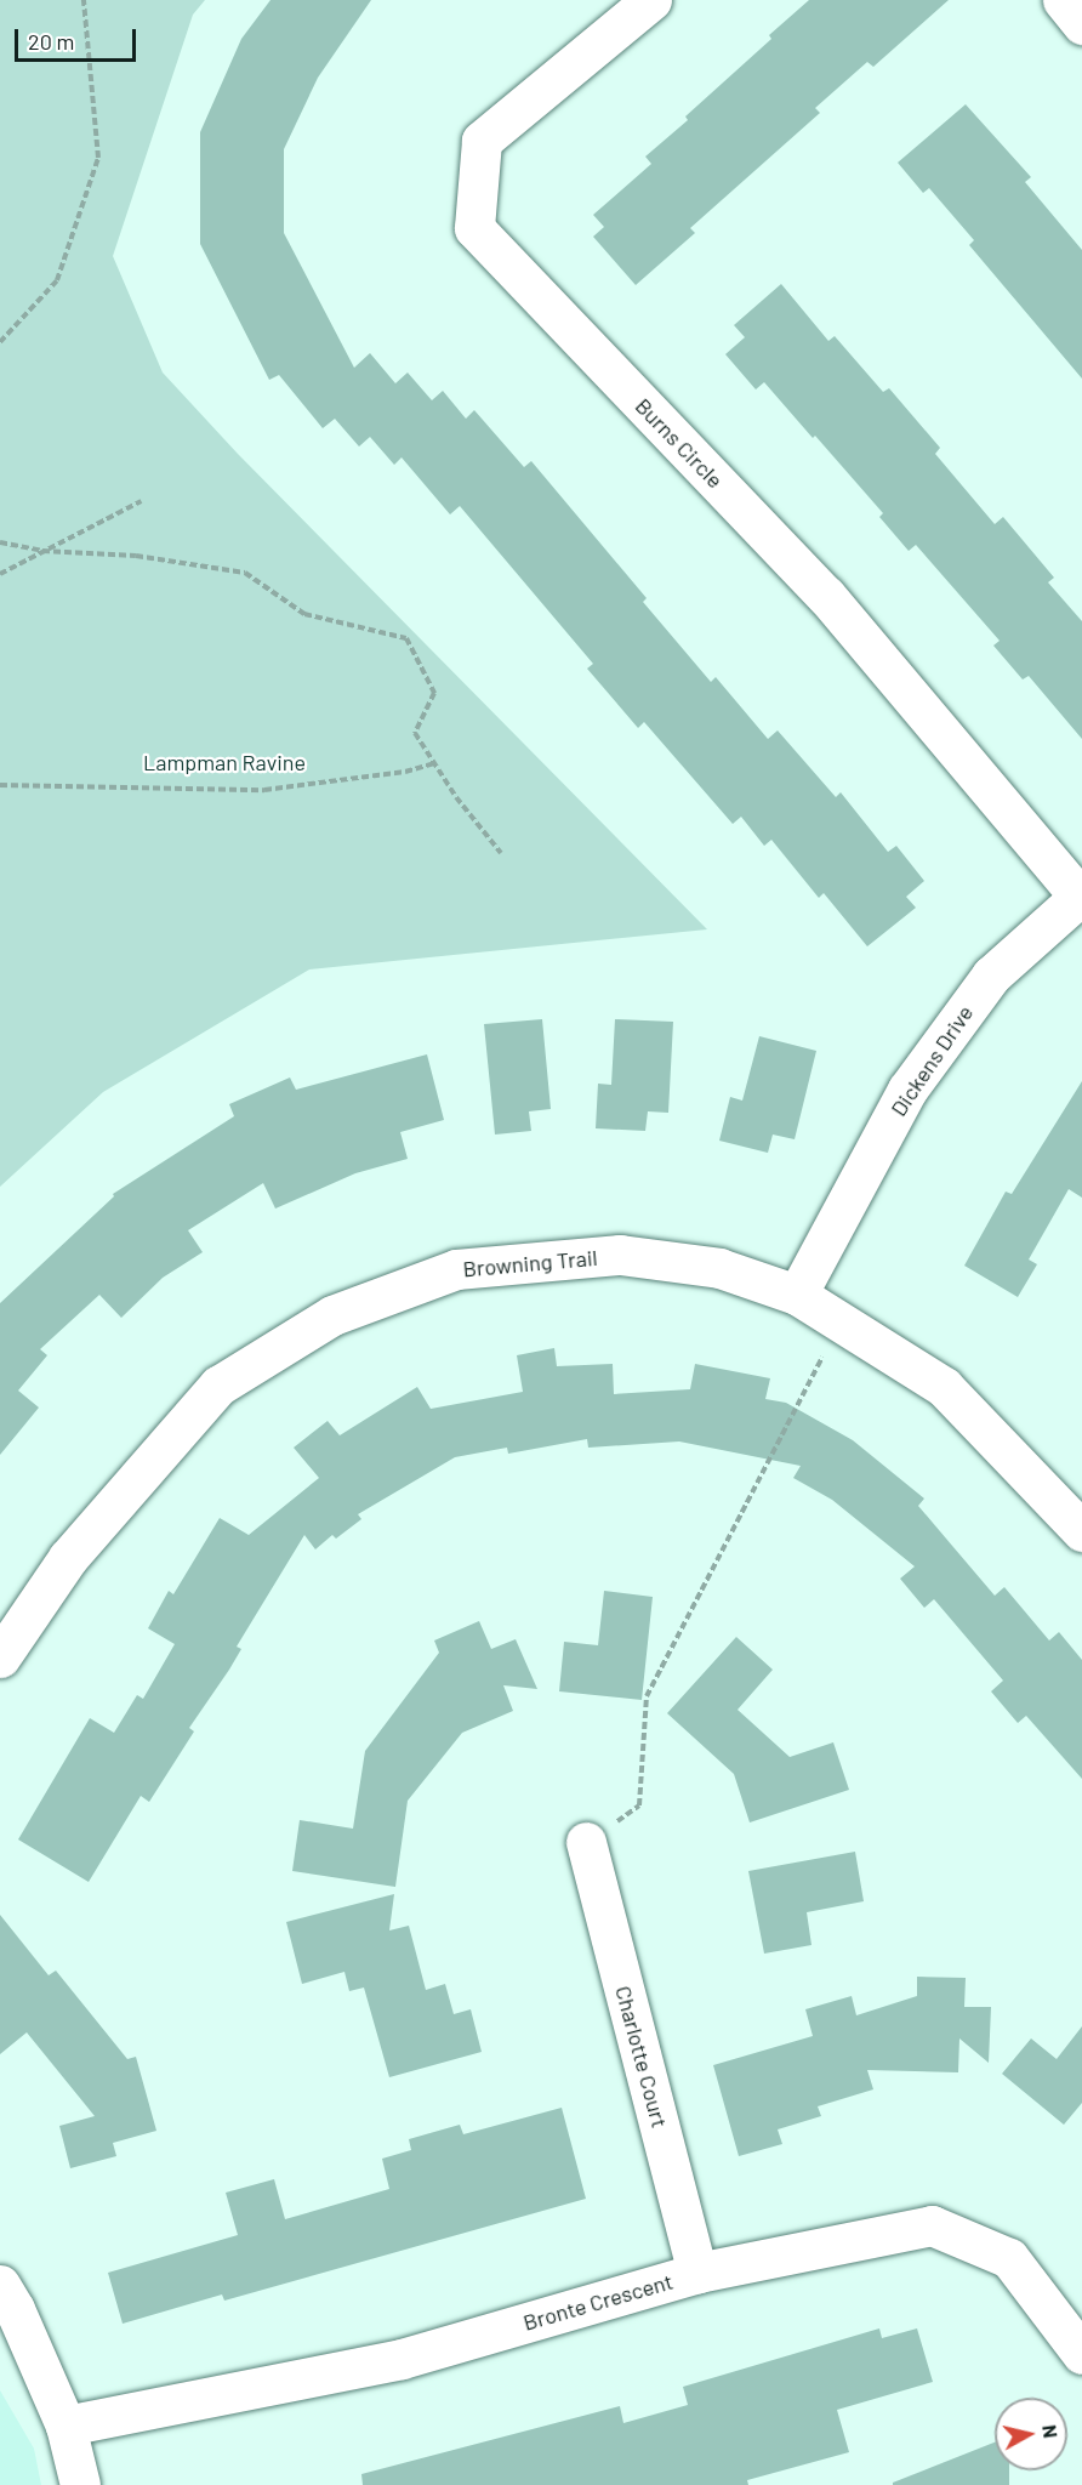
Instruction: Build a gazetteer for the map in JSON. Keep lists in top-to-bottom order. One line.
{"streets":{"street":["Burns Circle","Dickens Drive","Browning Trail","Charlotte Court","Bronte Crescent"]},"crossings":[["Burns Circle","Dickens Drive"],["Dickens Drive","Browning Trail"],["Charlotte Court","Bronte Crescent"]],"parks":["Lampman Ravine"],"scale_bar":"20 m","north":"right"}
